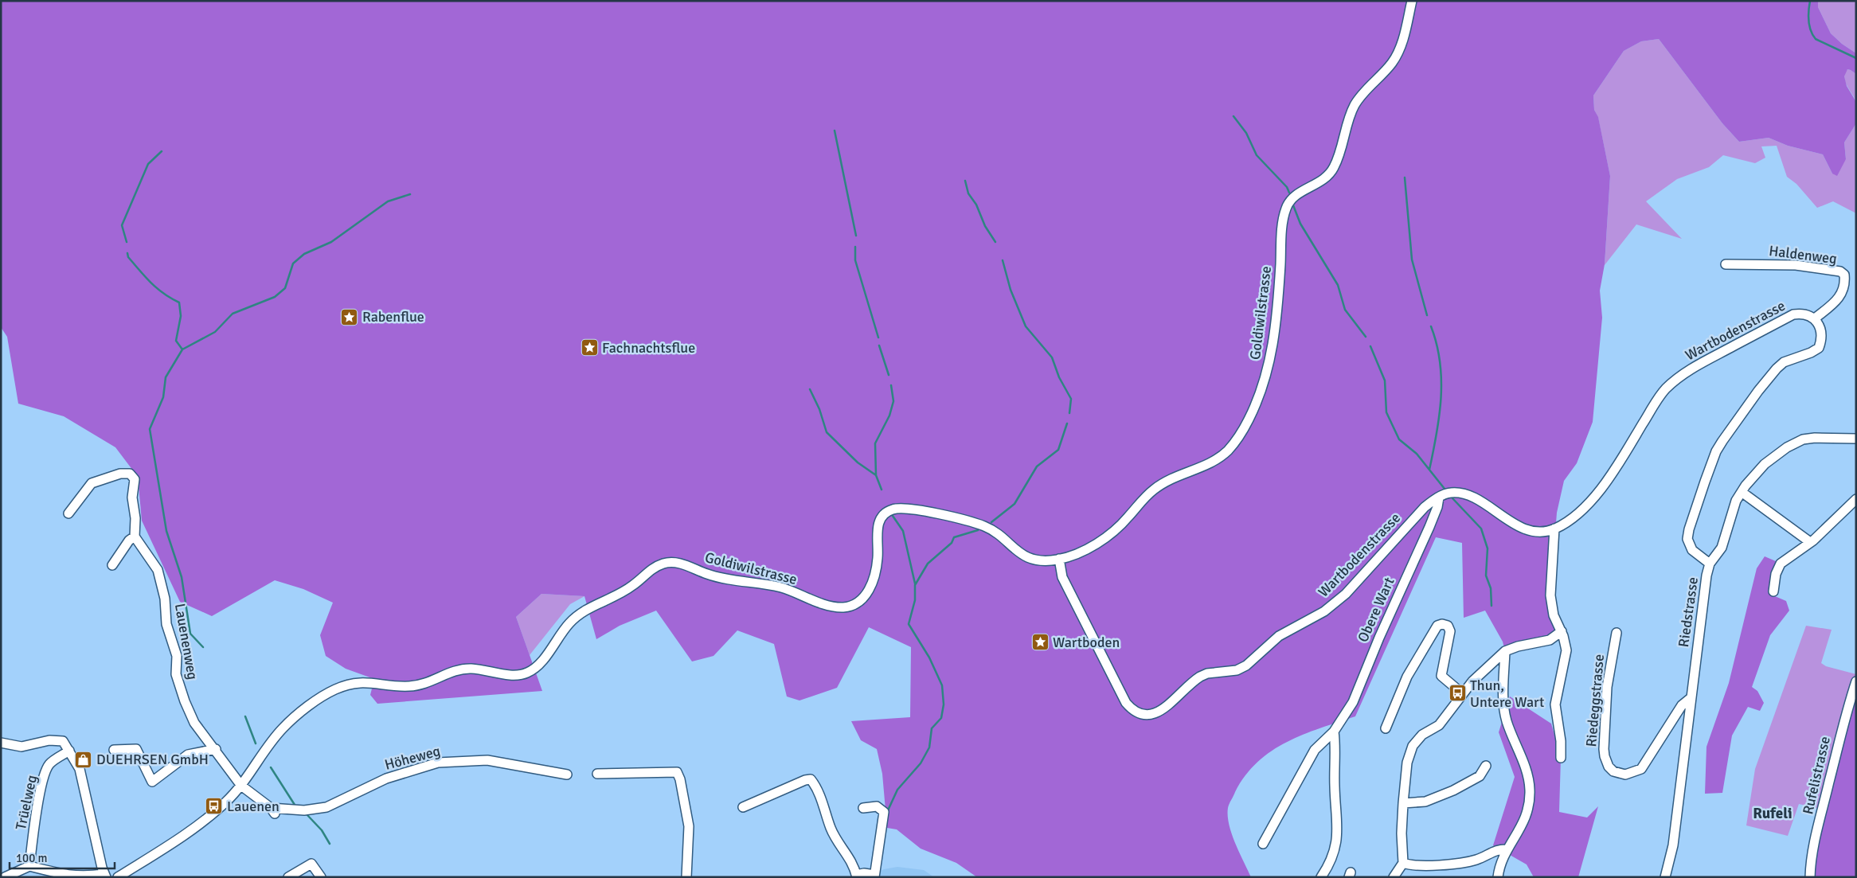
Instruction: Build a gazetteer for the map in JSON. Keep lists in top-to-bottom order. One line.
{"streets":{"street":["Haldenweg","Goldiwilstrasse","Wartbodenstrasse","Obere Wart","Riedstrasse","Lauenenweg","Riedeggstrasse","Höheweg","Rufelistrasse","Trüelweg"]},"crossings":[["Haldenweg","Wartbodenstrasse"],["Goldiwilstrasse","Wartbodenstrasse"],["Goldiwilstrasse","Lauenenweg"],["Wartbodenstrasse","Obere Wart"],["Riedstrasse","Riedeggstrasse"],["Lauenenweg","Höheweg"]],"districts":["Rufeli"],"places":{"place":["Rabenflue","Fachnachtsflue","Wartboden"],"bus stop":["Thun, Untere Wart","Lauenen"],"shop":["DUEHRSEN GmbH"]},"scale_bar":"100 m"}
